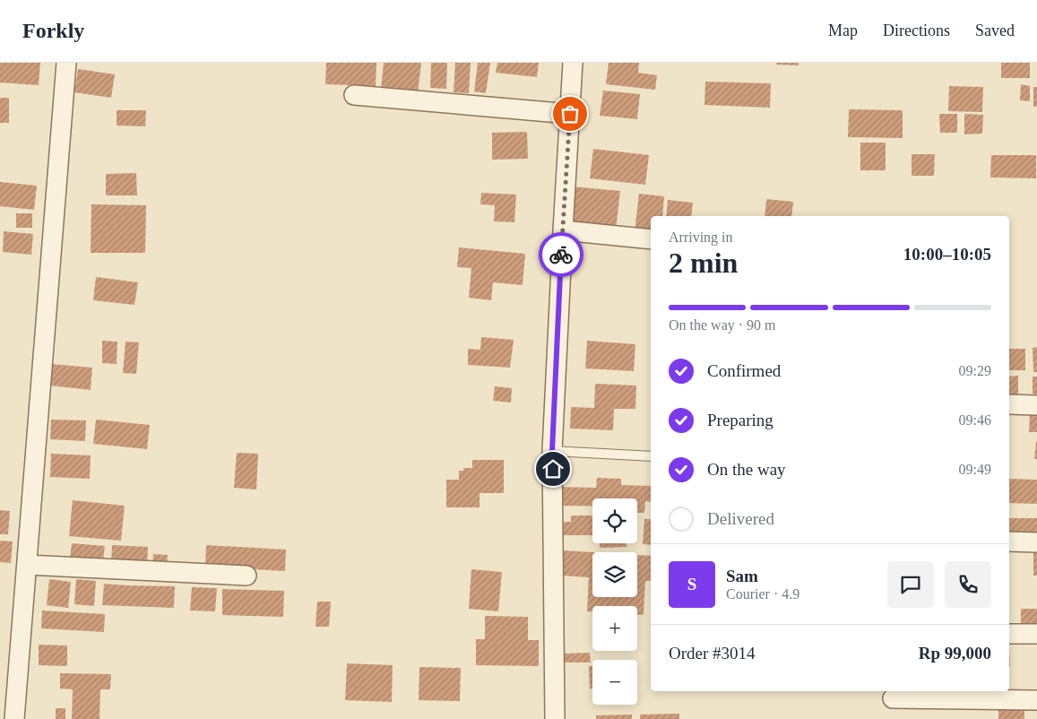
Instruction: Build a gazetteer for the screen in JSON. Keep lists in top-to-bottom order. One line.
{"page":{"header":"Forkly","nav":["Map","Directions","Saved"],"heading":["2 min","Arriving in","10:00–10:05"],"panel":["Sam","Courier · 4.9","Order #3014","Rp 99,000"],"bar":"On the way · 90 m","list":[["Confirmed","09:29"],["Preparing","09:46"],["On the way","09:49"],"Delivered"],"map_buttons":["+","−"],"round":"S"}}
